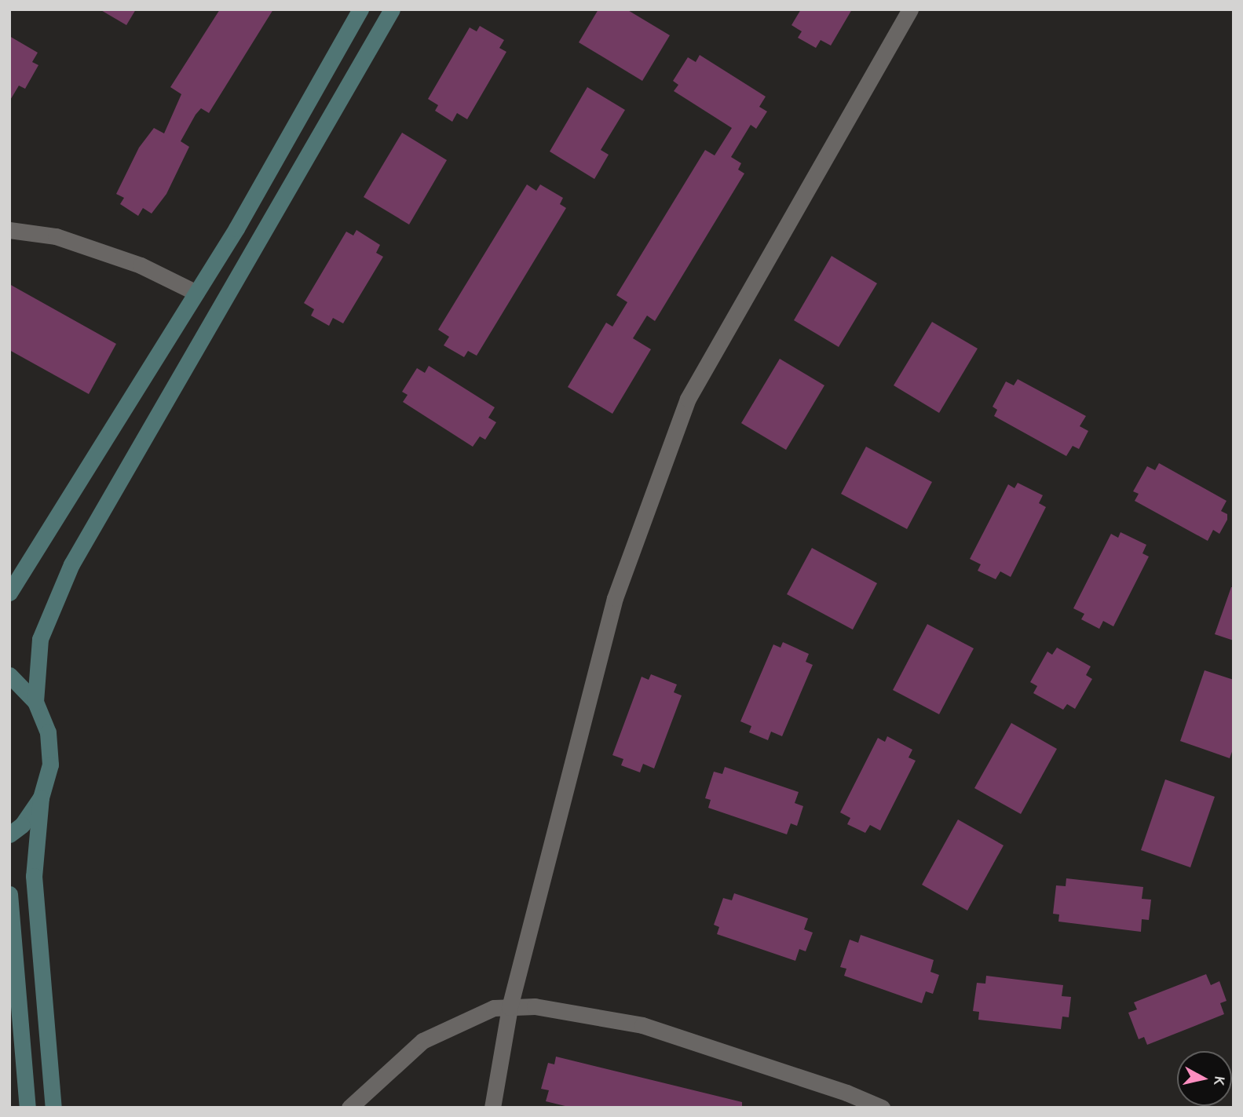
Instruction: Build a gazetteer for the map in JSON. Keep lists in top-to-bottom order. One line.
{"north":"right"}
